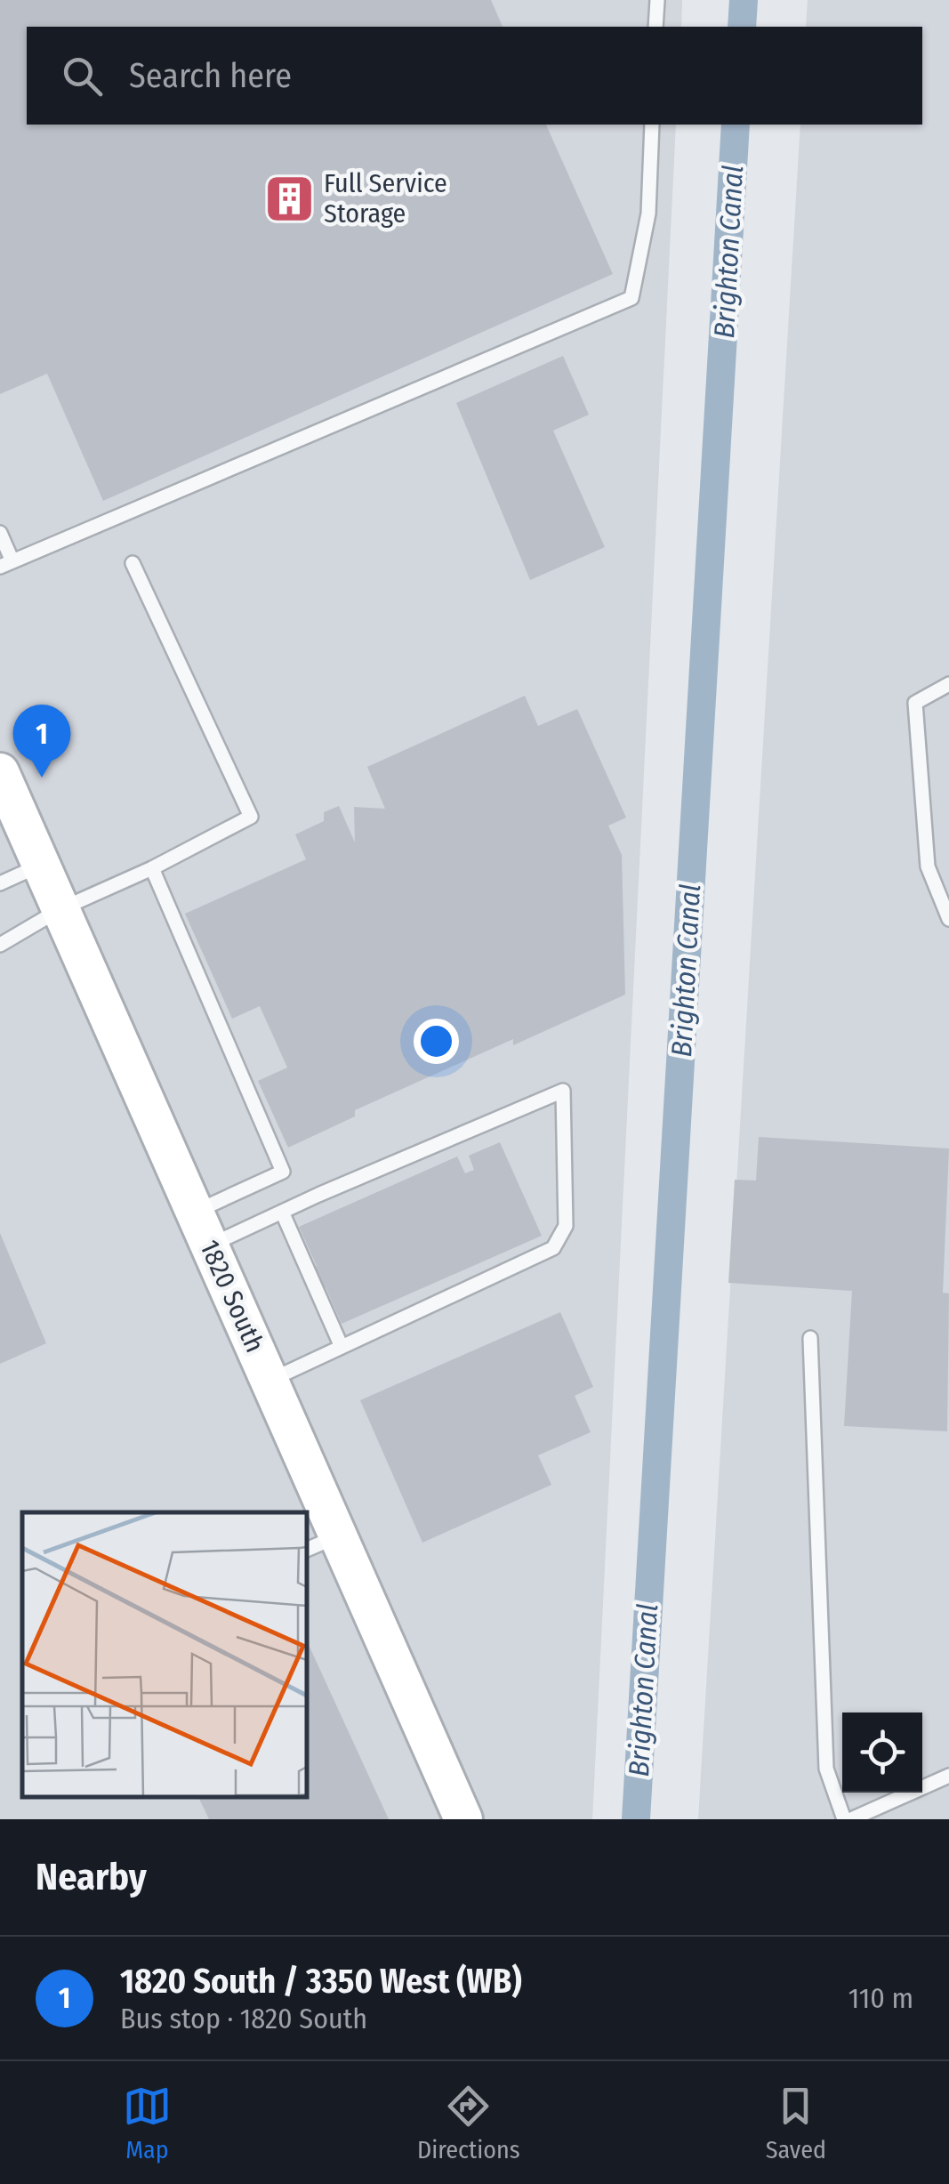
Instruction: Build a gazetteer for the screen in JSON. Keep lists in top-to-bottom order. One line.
{"streets":{"street":["1820 South"]},"water":["Brighton Canal"],"places":{"building":["Full Service Storage"]},"page":{"search":"Search here","pins":"1","heading":"Nearby","list":[{"mark":"1","name":"1820 South / 3350 West (WB)","note":"Bus stop · 1820 South","value":"110 m"}],"nav":["Map","Directions","Saved"]}}
